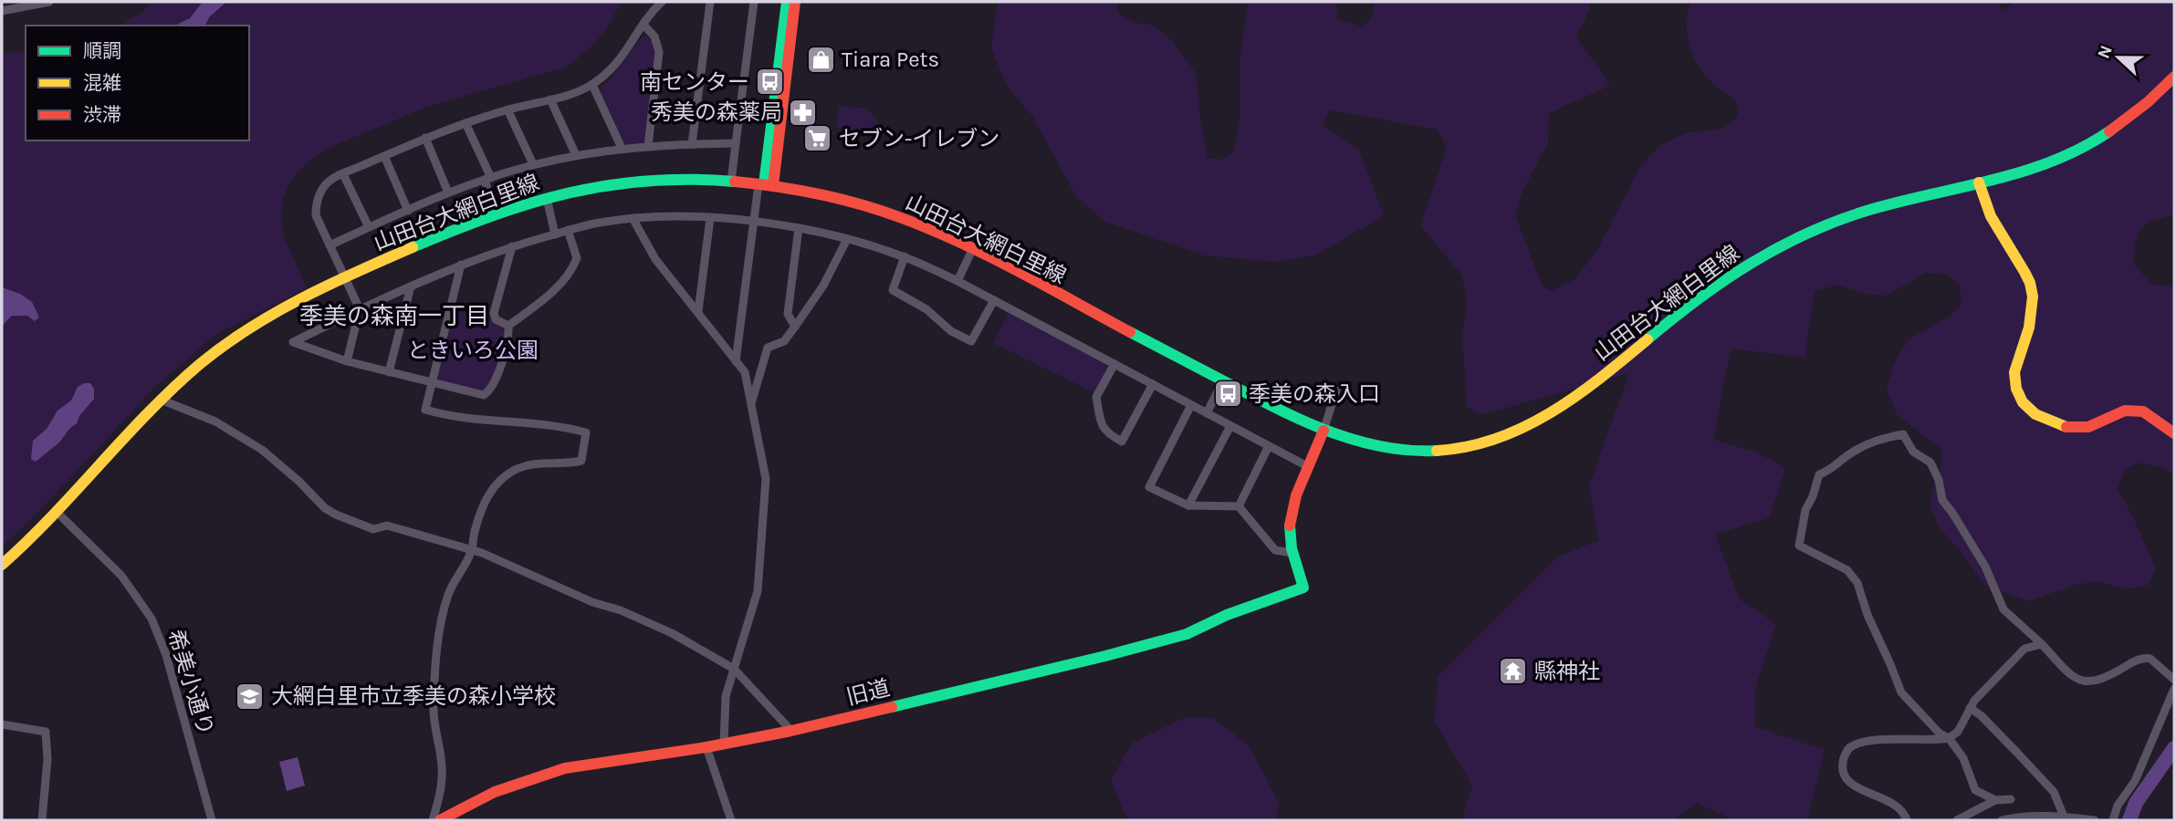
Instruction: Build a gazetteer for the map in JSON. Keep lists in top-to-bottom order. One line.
{"streets":{"main road":["山田台大網白里線","旧道"],"street":["希美小通り"]},"crossings":[["山田台大網白里線","希美小通り"]],"districts":["季美の森南一丁目"],"parks":["ときいろ公園"],"places":{"shop":["Tiara Pets"],"bus stop":["南センター","季美の森入口"],"pharmacy":["秀美の森薬局"],"supermarket":["セブン-イレブン"],"temple":["縣神社"],"school or university":["大網白里市立季美の森小学校"]},"legend":["順調","混雑","渋滞"],"north":"left"}
